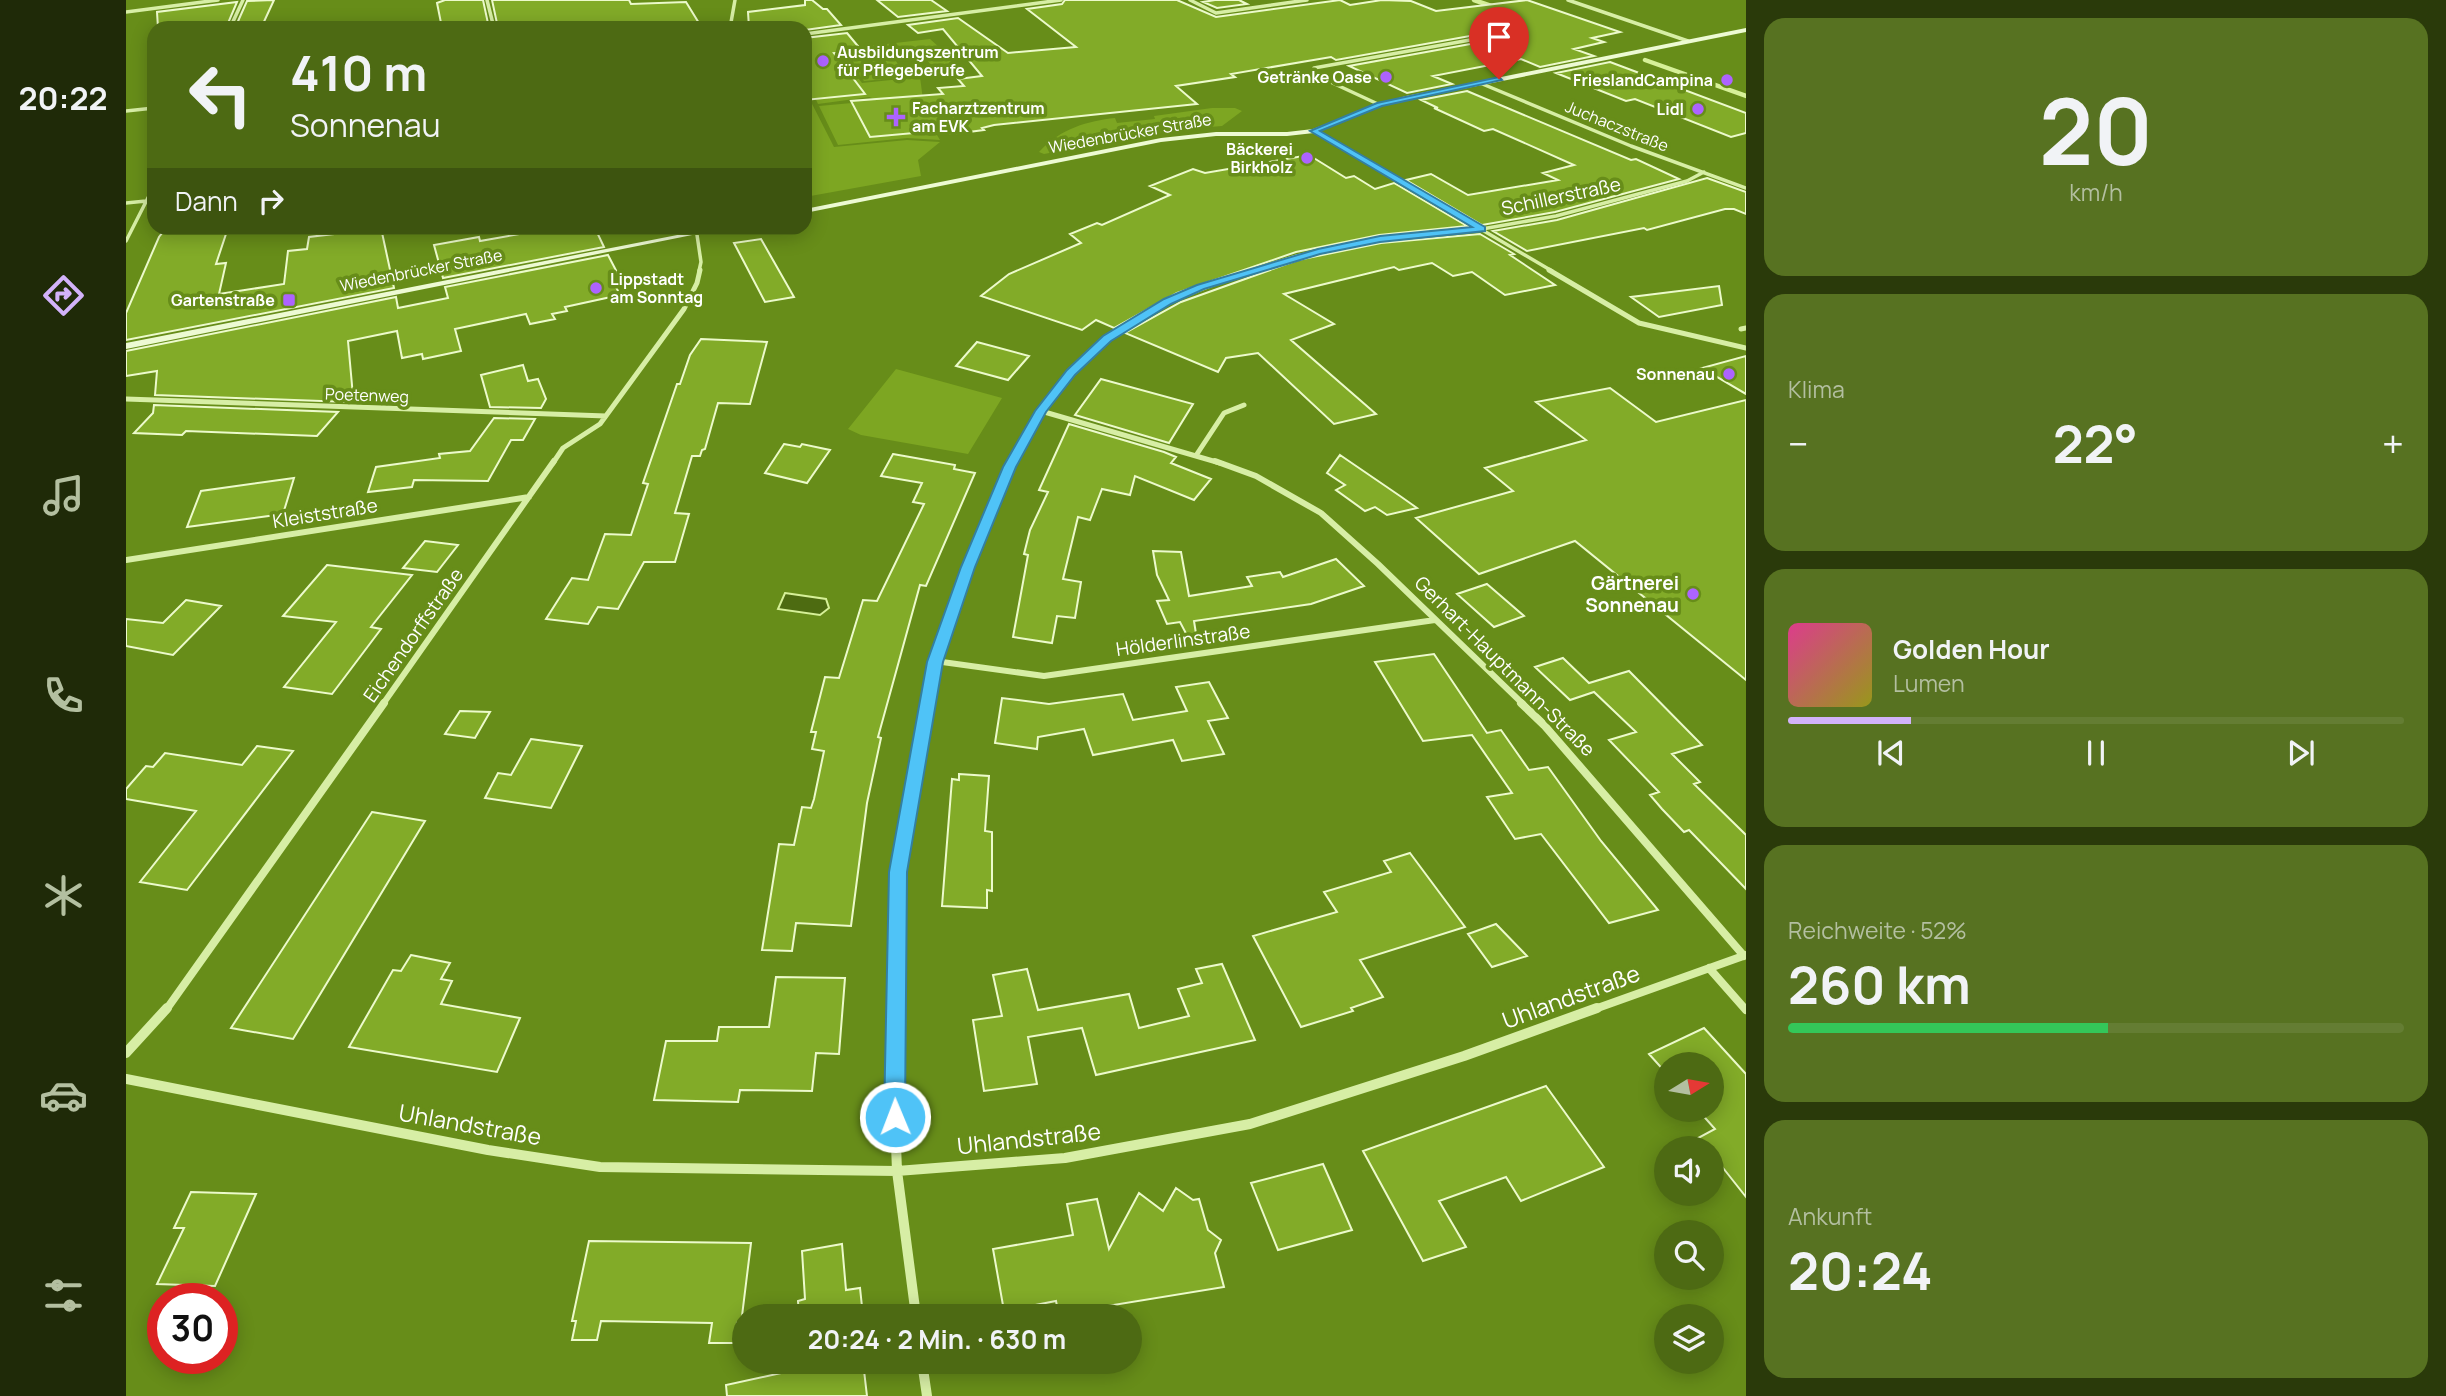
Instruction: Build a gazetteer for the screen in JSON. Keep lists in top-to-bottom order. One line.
{"streets":{"street":["Juchaczstraße","Wiedenbrücker Straße","Schillerstraße","Poetenweg","Kleiststraße","Eichendorffstraße","Hölderlinstraße","Gerhart-Hauptmann-Straße","Uhlandstraße"]},"crossings":[["Juchaczstraße","Wiedenbrücker Straße"],["Juchaczstraße","Schillerstraße"],["Schillerstraße","Hölderlinstraße"],["Schillerstraße","Gerhart-Hauptmann-Straße"],["Schillerstraße","Uhlandstraße"],["Poetenweg","Eichendorffstraße"],["Kleiststraße","Eichendorffstraße"],["Hölderlinstraße","Gerhart-Hauptmann-Straße"],["Gerhart-Hauptmann-Straße","Uhlandstraße"]],"places":{"other":["Ausbildungszentrum für Pflegeberufe","Getränke Oase","FrieslandCampina","Lidl","Bäckerei Birkholz","Lippstadt am Sonntag","Sonnenau","Gärtnerei Sonnenau"],"health":["Facharztzentrum am EVK"],"transit":["Gartenstraße"]},"north":"right","page":{"tabs":"20:22","tile":[["20","km/h"],"Klima",["Reichweite · 52%","260 km"],["Ankunft","20:24"]],"turn":["410 m","Sonnenau"],"then":"Dann","heat":["−","22°","+"],"song":["Golden Hour","Lumen"],"limit":"30","trip":"20:24 · 2 Min. · 630 m"}}
